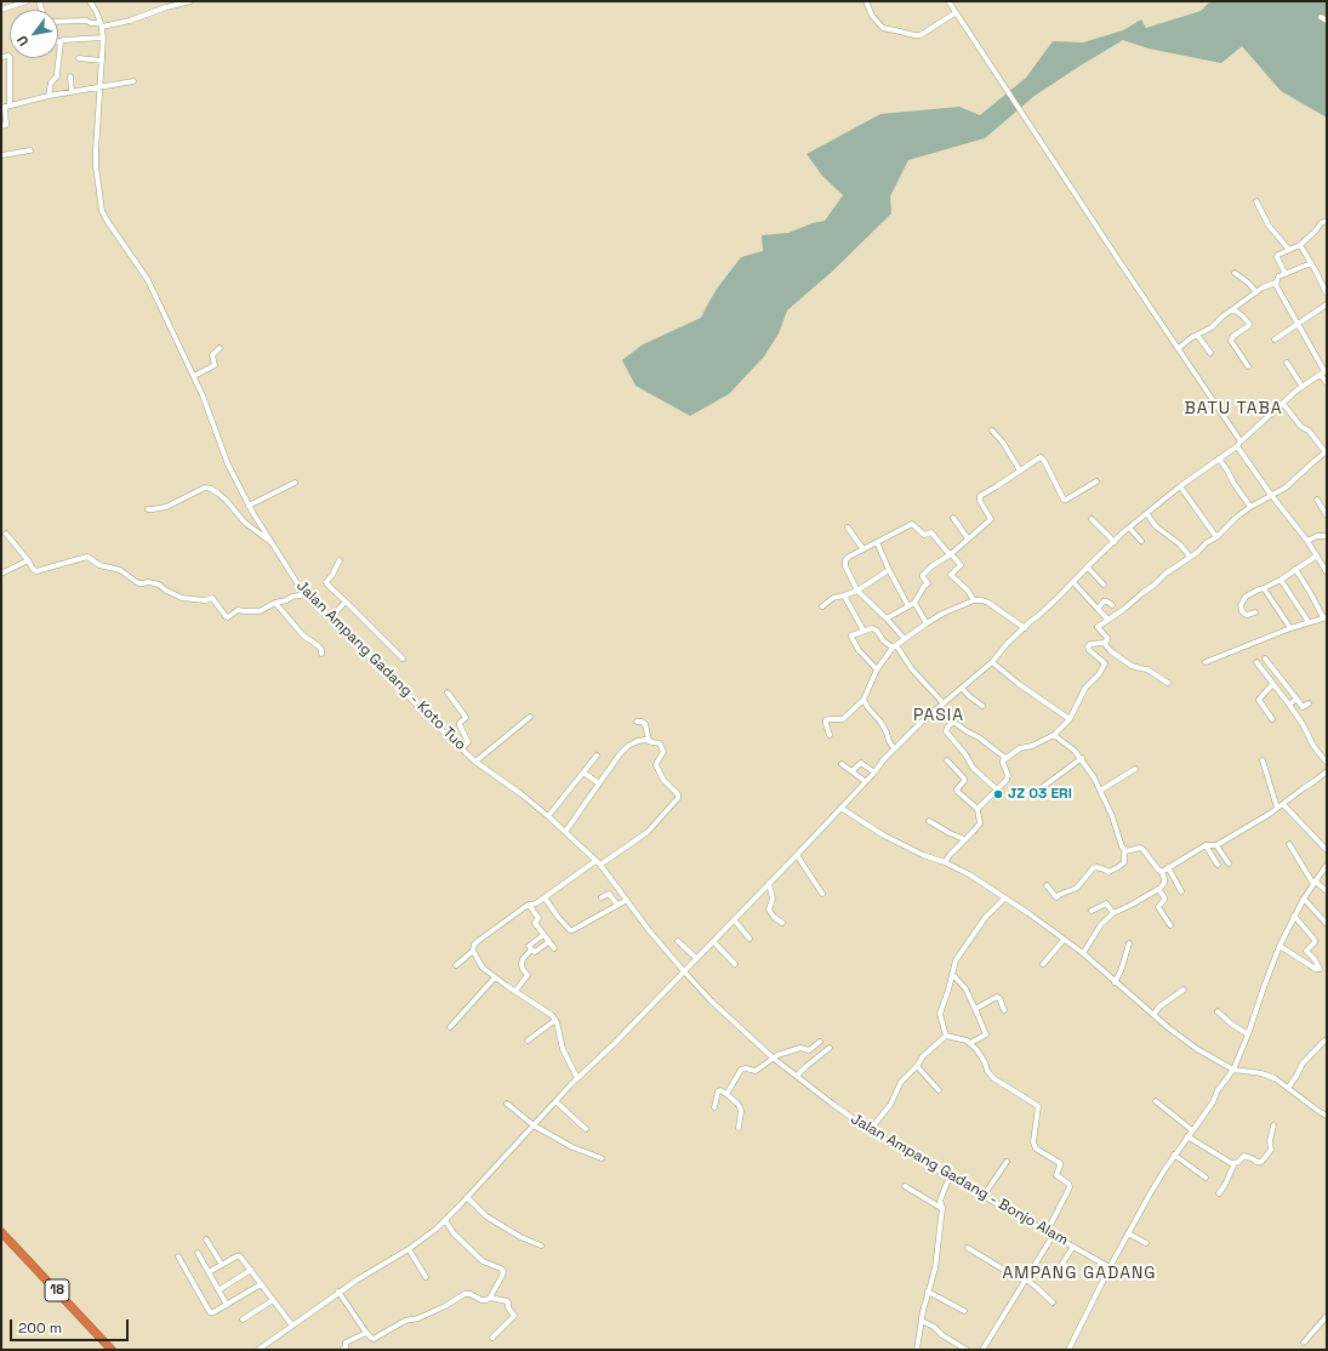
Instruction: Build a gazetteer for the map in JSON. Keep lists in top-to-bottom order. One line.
{"streets":{"highway":["18"],"street":["Jalan Ampang Gadang - Koto Tuo","Jalan Ampang Gadang - Bonjo Alam"]},"crossings":[["Jalan Ampang Gadang - Koto Tuo","Jalan Ampang Gadang - Bonjo Alam"]],"districts":["BATU TABA","PASIA","AMPANG GADANG"],"places":["JZ 03 ERI"],"scale_bar":"200 m","north":"bottom left"}
